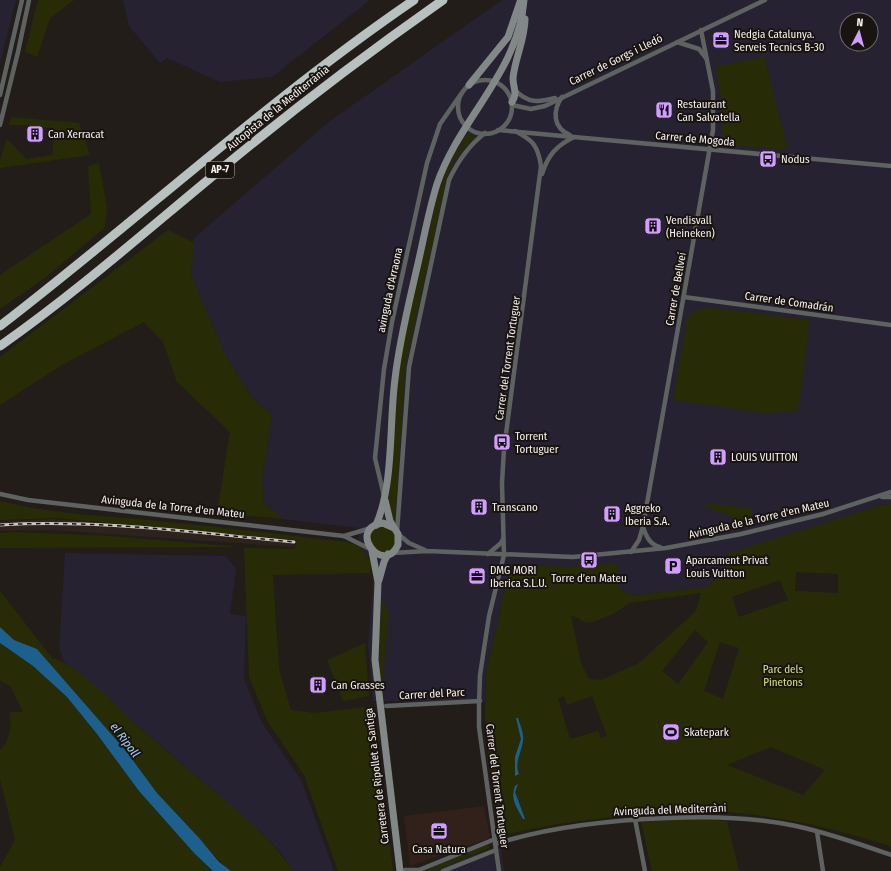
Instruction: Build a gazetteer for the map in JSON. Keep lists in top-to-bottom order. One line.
{"streets":{"highway":["Autopista de la Mediterrània","AP-7"],"main road":["Carretera de Ripollet a Santiga"],"street":["Carrer de Gorgs i Lledó","Carrer de Mogoda","Carrer de Bellveí","avinguda d'Arraona","Carrer de Comadrán","Carrer del Torrent Tortuguer","Avinguda de la Torre d'en Mateu","Carrer del Parc","Avinguda del Mediterràni"]},"crossings":[["Carrer de Gorgs i Lledó","Carrer de Mogoda"],["Carrer de Gorgs i Lledó","Carrer de Bellveí"],["Carrer de Gorgs i Lledó","avinguda d'Arraona"],["Carrer de Gorgs i Lledó","Carrer del Torrent Tortuguer"],["Carrer de Mogoda","Carrer de Bellveí"],["Carrer de Mogoda","avinguda d'Arraona"],["Carrer de Mogoda","Carrer del Torrent Tortuguer"],["Carrer de Bellveí","Carrer de Comadrán"],["Carrer de Bellveí","Avinguda de la Torre d'en Mateu"],["Carrer del Torrent Tortuguer","Avinguda de la Torre d'en Mateu"],["Carrer del Torrent Tortuguer","Carrer del Parc"],["Carrer del Torrent Tortuguer","Avinguda del Mediterràni"],["Carretera de Ripollet a Santiga","Avinguda del Mediterràni"]],"water":["el Ripoll"],"parks":["Parc dels Pinetons"],"places":{"office":["Nedgia Catalunya. Serveis Tecnics B-30","DMG MORI Iberica S.L.U.","Casa Natura"],"restaurant":["Restaurant Can Salvatella"],"building":["Can Xerracat","Vendisvall (Heineken)","LOUIS VUITTON","Transcano","Aggreko Iberia S.A.","Can Grasses"],"bus stop":["Nodus","Torrent Tortuguer","Torre d’en Mateu"],"parking":["Aparcament Privat Louis Vuitton"],"sports":["Skatepark"]},"north":"top"}
